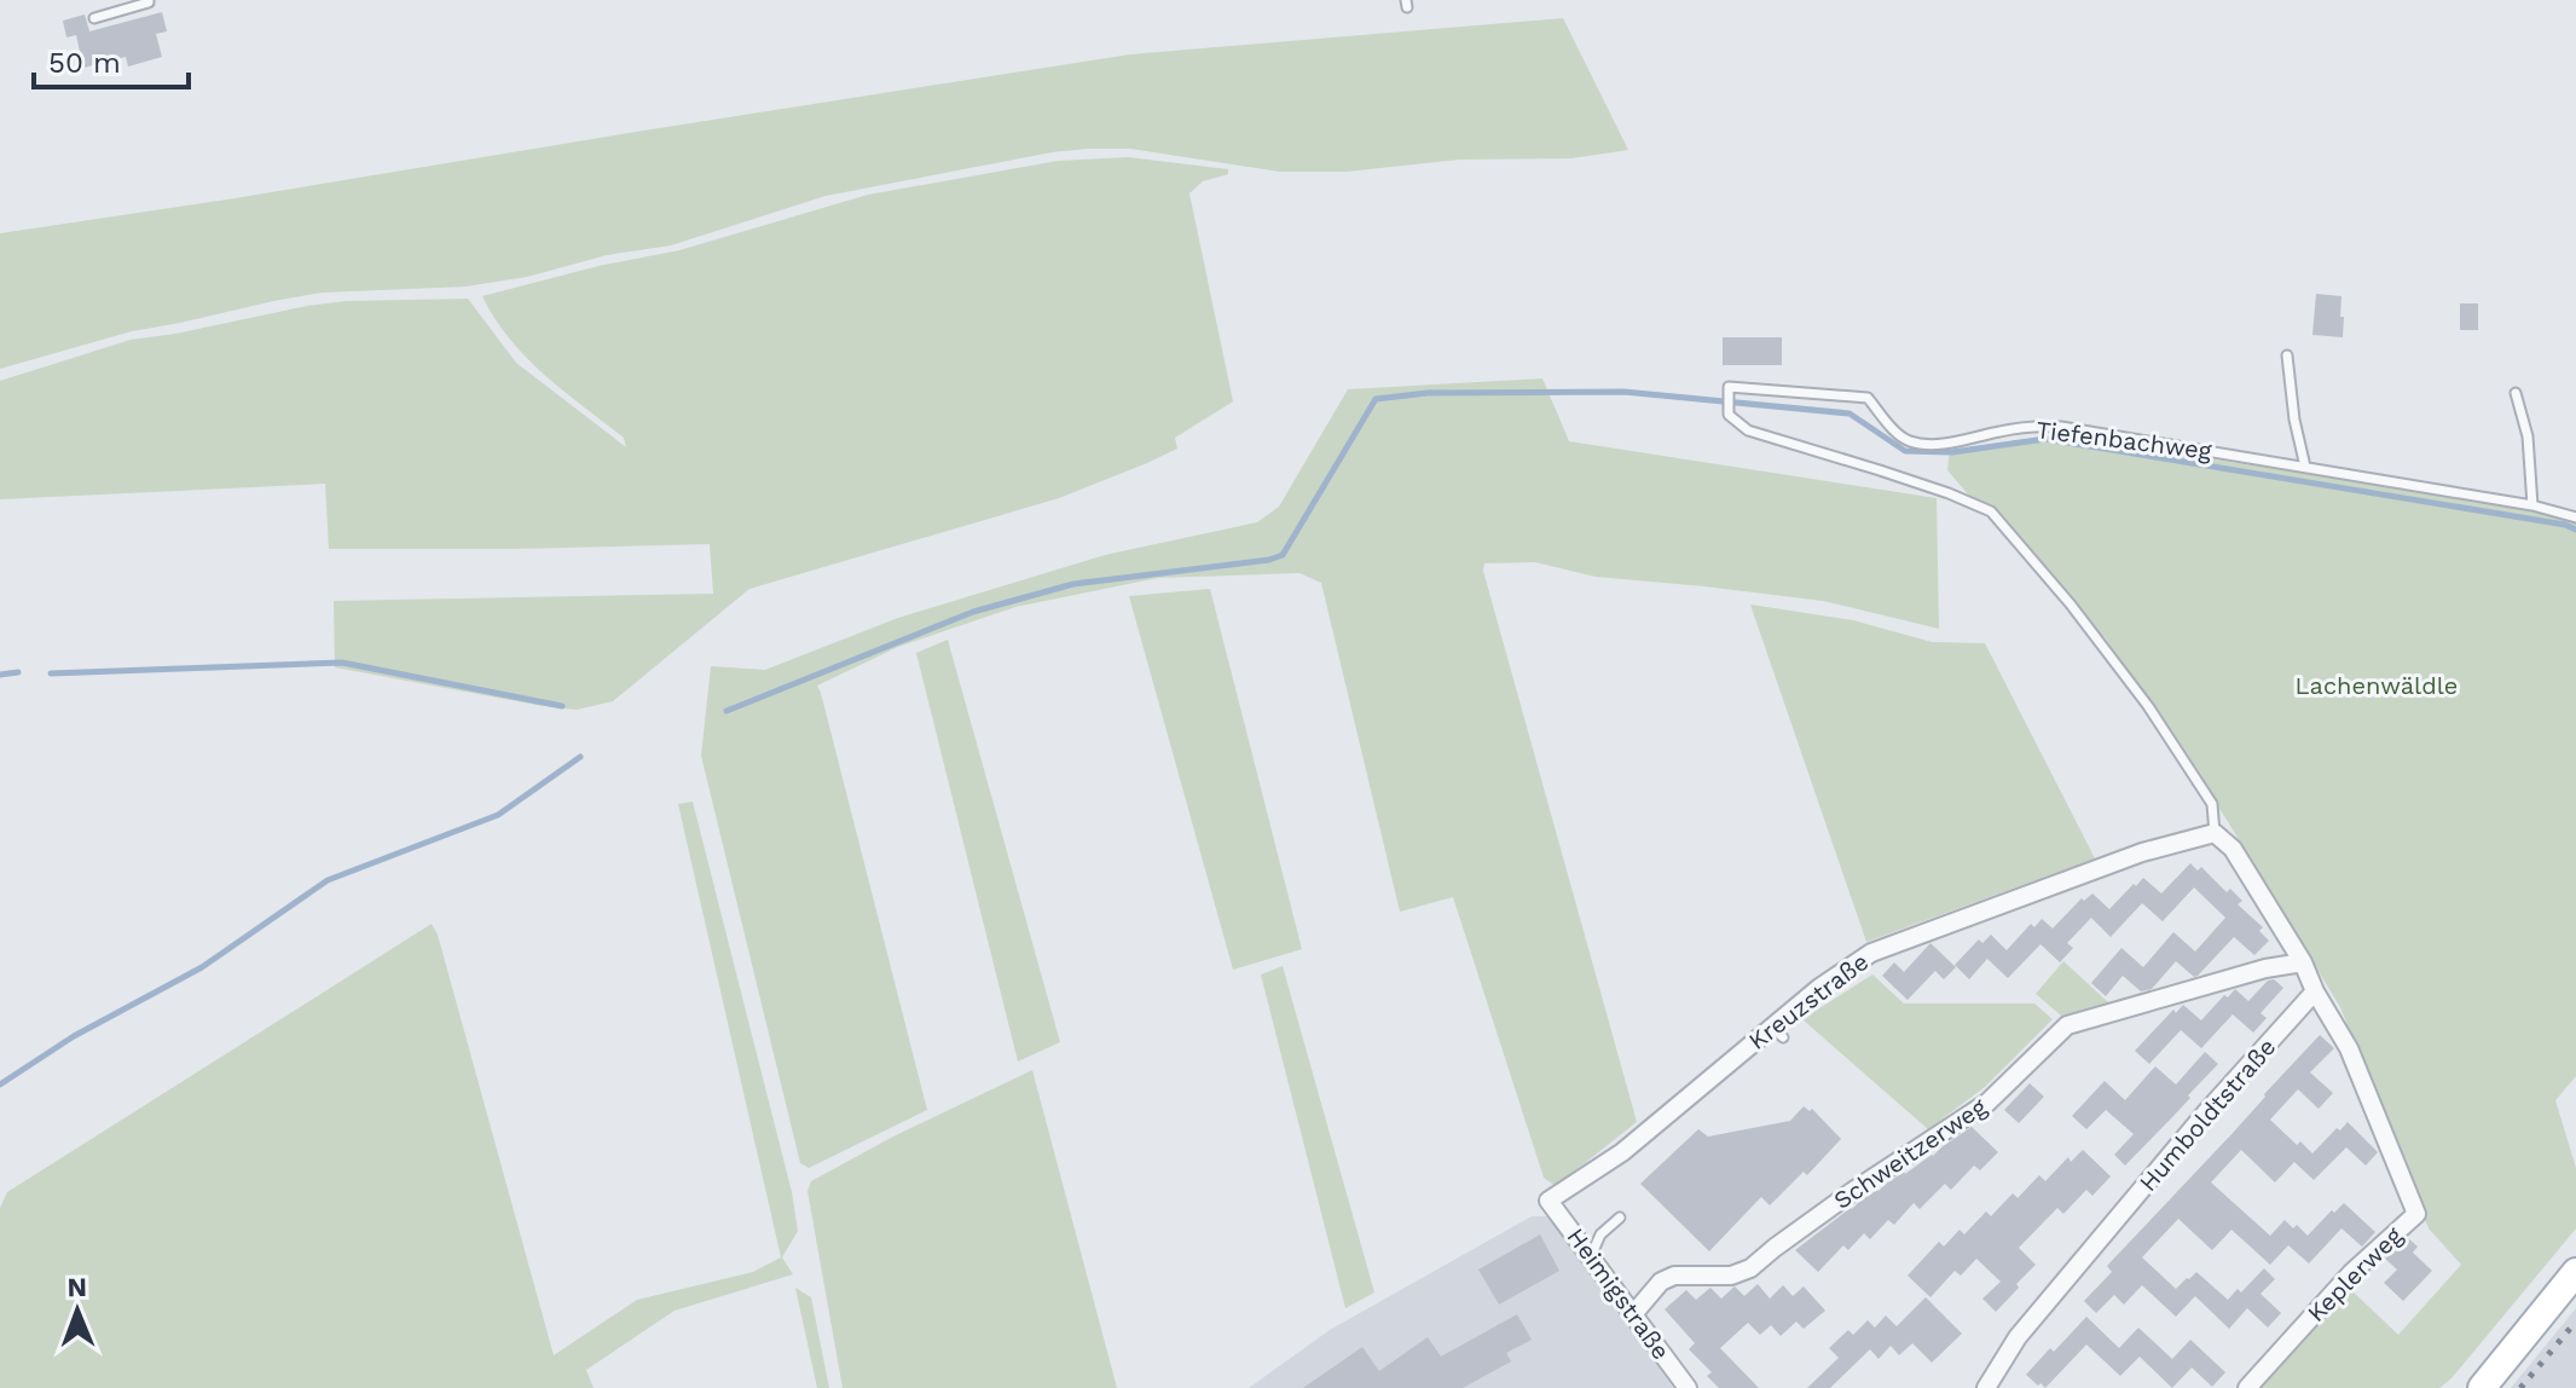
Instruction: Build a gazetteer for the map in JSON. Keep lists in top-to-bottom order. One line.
{"streets":{"street":["Kreuzstraße","Humboldtstraße","Schweitzerweg","Keplerweg","Heimigstraße"],"lane":["Tiefenbachweg"]},"crossings":[["Tiefenbachweg","Kreuzstraße"],["Kreuzstraße","Heimigstraße"],["Humboldtstraße","Keplerweg"],["Schweitzerweg","Heimigstraße"]],"parks":["Lachenwäldle"],"scale_bar":"50 m","north":"top"}
